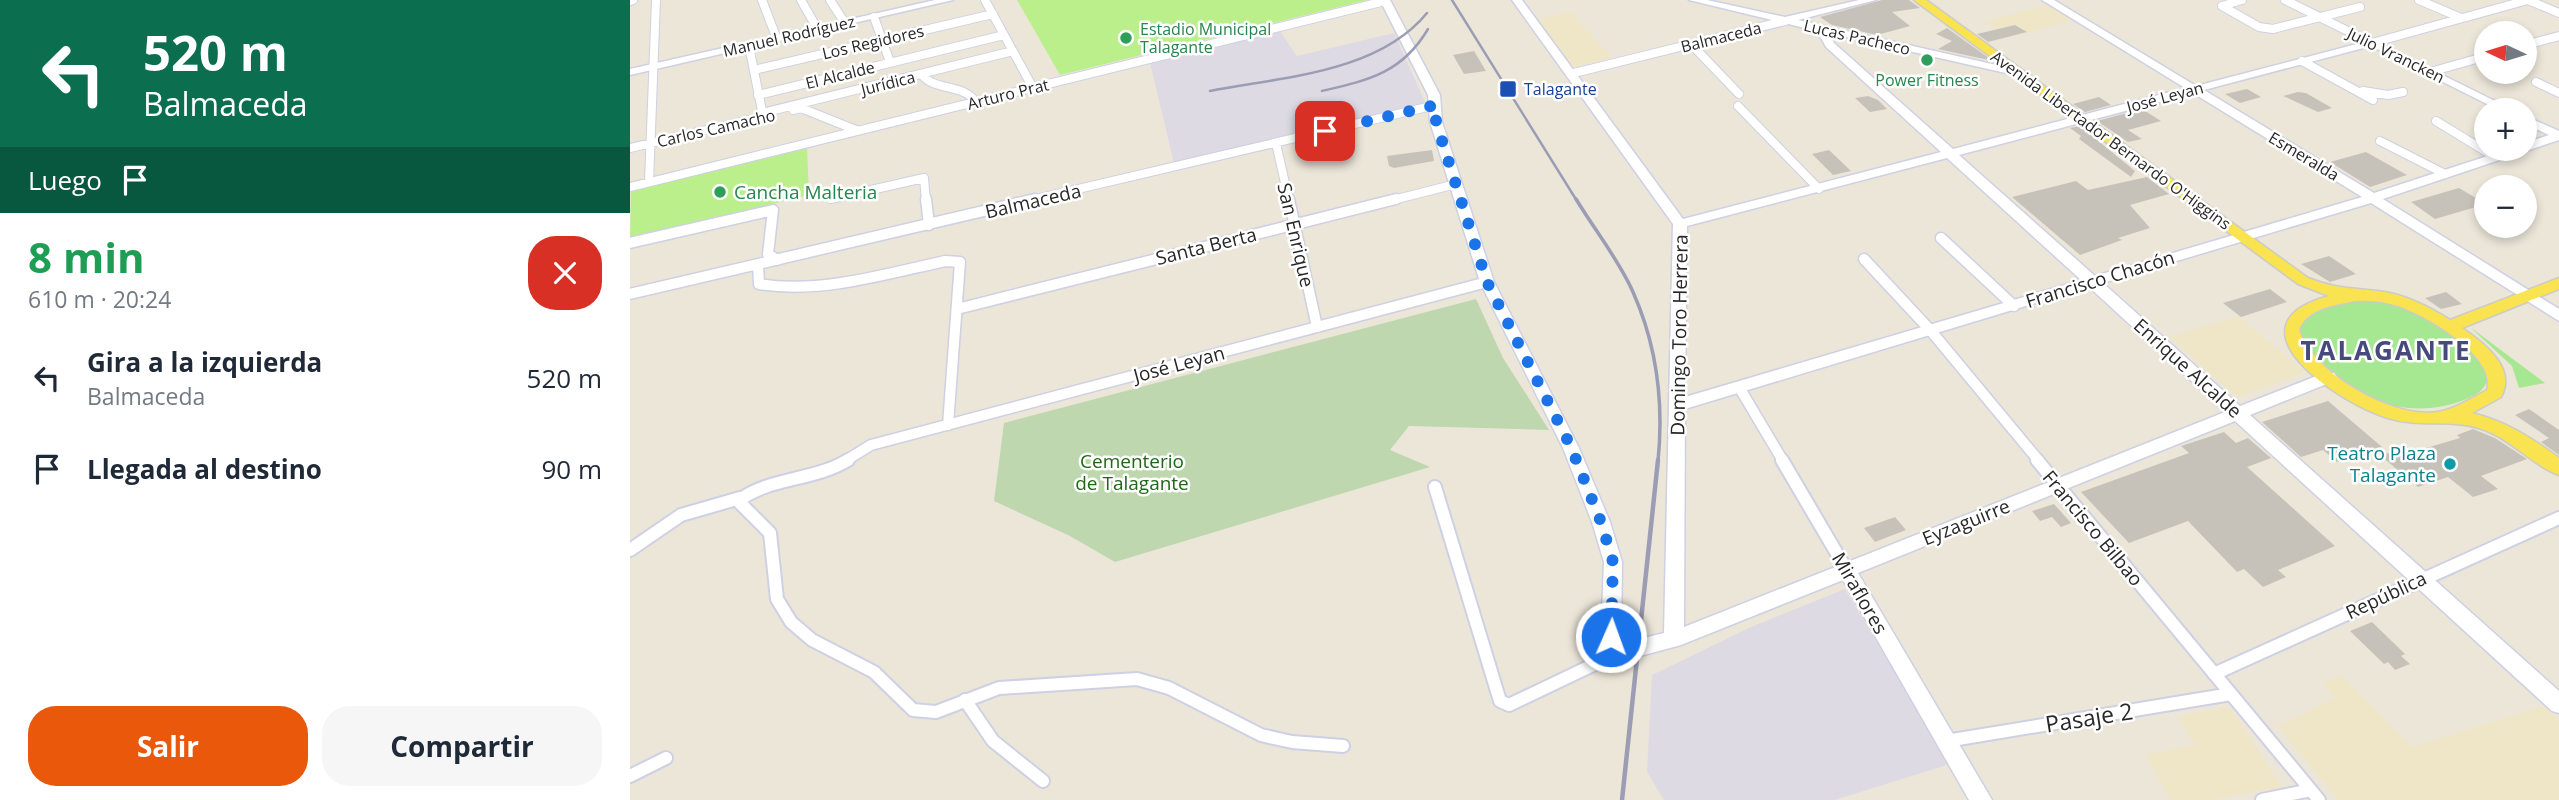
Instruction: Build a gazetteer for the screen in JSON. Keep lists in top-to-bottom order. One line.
{"streets":{"main road":["Avenida Libertador Bernardo O'Higgins"],"street":["Manuel Rodríguez","Balmaceda","Lucas Pacheco","Los Regidores","Julio Vrancken","El Alcalde","Jurídica","Arturo Prat","José Leyan","Carlos Camacho","Esmeralda","San Enrique","Santa Berta","Francisco Chacón","Domingo Toro Herrera","Enrique Alcalde","Eyzaguirre","Francisco Bilbao","Miraflores","República","Pasaje 2"]},"crossings":[["Balmaceda","Lucas Pacheco"],["Balmaceda","San Enrique"],["Balmaceda","Domingo Toro Herrera"],["Lucas Pacheco","Avenida Libertador Bernardo O'Higgins"],["Lucas Pacheco","Enrique Alcalde"],["Julio Vrancken","José Leyan"],["Jurídica","Carlos Camacho"],["Arturo Prat","Carlos Camacho"],["José Leyan","Avenida Libertador Bernardo O'Higgins"],["José Leyan","Esmeralda"],["José Leyan","San Enrique"],["José Leyan","Domingo Toro Herrera"],["José Leyan","Enrique Alcalde"],["Avenida Libertador Bernardo O'Higgins","Francisco Chacón"],["Esmeralda","Francisco Chacón"],["San Enrique","Santa Berta"],["Francisco Chacón","Domingo Toro Herrera"],["Francisco Chacón","Enrique Alcalde"],["Francisco Chacón","Francisco Bilbao"],["Francisco Chacón","Miraflores"],["Domingo Toro Herrera","Eyzaguirre"],["Enrique Alcalde","Eyzaguirre"],["Enrique Alcalde","República"],["Eyzaguirre","Francisco Bilbao"],["Eyzaguirre","Miraflores"],["Francisco Bilbao","República"],["Francisco Bilbao","Pasaje 2"],["Miraflores","Pasaje 2"]],"districts":["TALAGANTE"],"parks":["Cementerio de Talagante"],"places":{"other":["Estadio Municipal Talagante","Power Fitness","Cancha Malteria","Teatro Plaza Talagante"],"transit":["Talagante"]},"north":"left","page":{"turn":["520 m","Balmaceda"],"map_buttons":["+","−"],"then":"Luego","heading":["8 min","610 m · 20:24"],"list":[{"name":"Gira a la izquierda","note":"Balmaceda","value":"520 m"},{"name":"Llegada al destino","value":"90 m"}],"buttons":["Salir","Compartir"]}}
